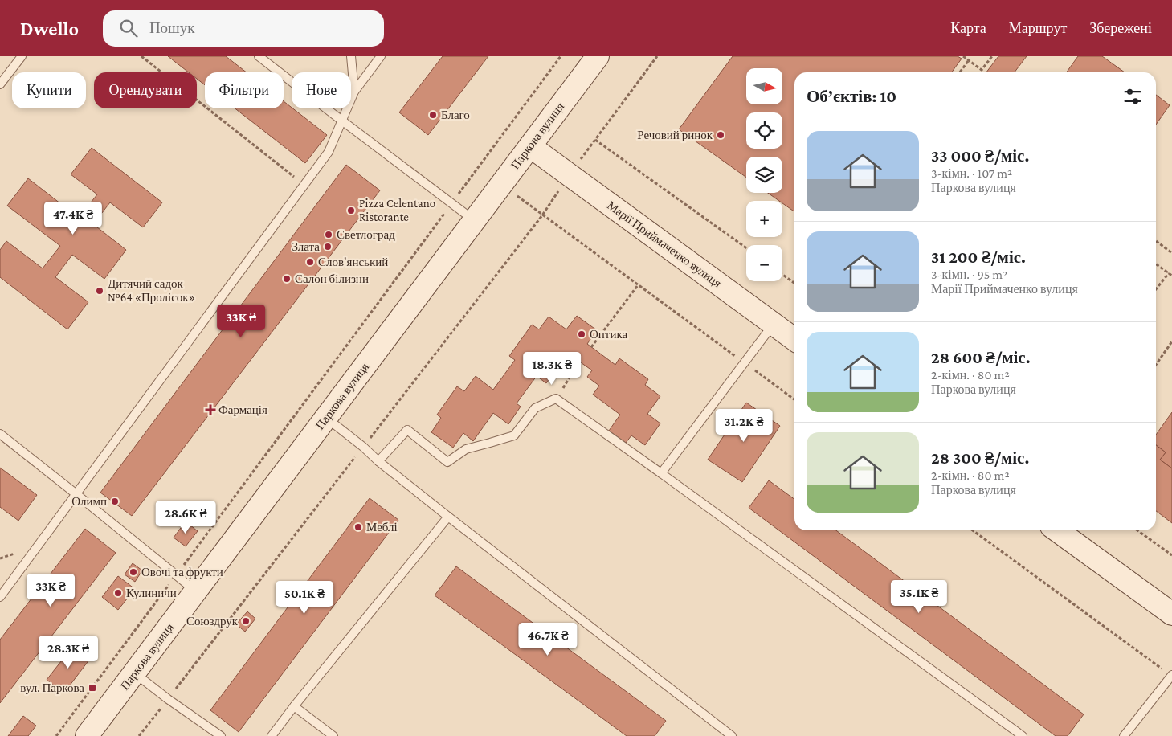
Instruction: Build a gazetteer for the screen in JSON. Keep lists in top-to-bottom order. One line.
{"streets":{"street":["Паркова вулиця","Марії Приймаченко вулиця"]},"crossings":[["Паркова вулиця","Марії Приймаченко вулиця"]],"places":{"other":["Благо","Речовий ринок","Pizza Celentano Ristorante","Светлоград","Злата","Слов'янський","Салон білизни","Дитячий садок №64 «Пролісок»","Оптика","Олимп","Меблі","Овочі та фрукти","Кулиничи","Союздрук"],"health":["Фармація"],"transit":["вул. Паркова"]},"north":"right","page":{"header":"Dwello","search":"Пошук","nav":["Карта","Маршрут","Збережені"],"map_buttons":["+","−"],"chip":["Купити","Орендувати","Фільтри","Нове"],"heading":"Об’єктів: 10","list":[{"name":"33 000 ₴/міс.","note":"3-кімн. · 107 m² · Паркова вулиця"},{"name":"31 200 ₴/міс.","note":"3-кімн. · 95 m² · Марії Приймаченко вулиця"},{"name":"28 600 ₴/міс.","note":"2-кімн. · 80 m² · Паркова вулиця"},{"name":"28 300 ₴/міс.","note":"2-кімн. · 80 m² · Паркова вулиця"}],"price":["47.4K ₴","33K ₴","18.3K ₴","31.2K ₴","28.6K ₴","33K ₴","35.1K ₴","50.1K ₴","46.7K ₴","28.3K ₴"]}}
